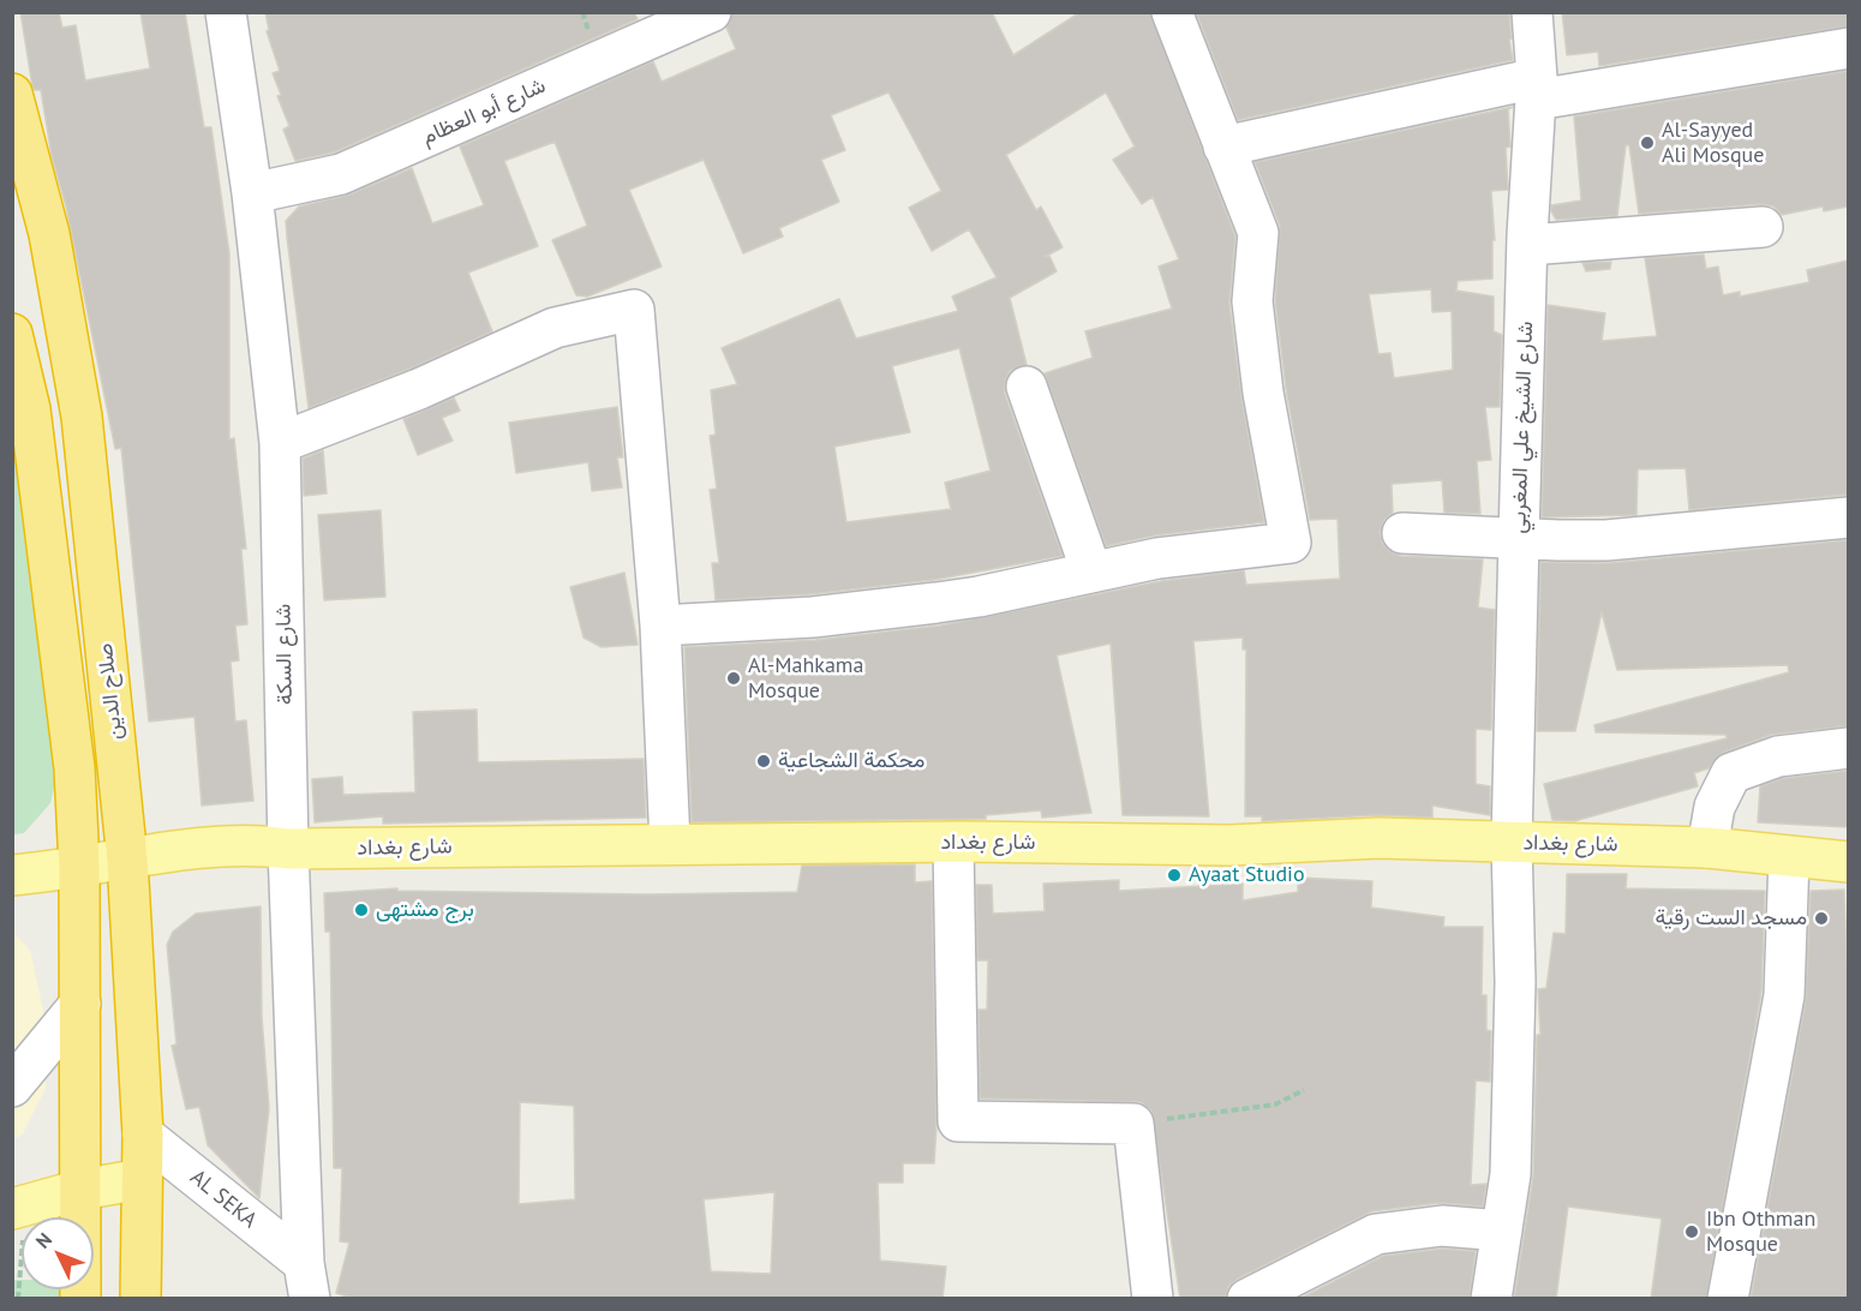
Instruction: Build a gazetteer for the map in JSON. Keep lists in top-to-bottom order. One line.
{"streets":{"highway":["صلاح الدين"],"main road":["شارع بغداد"],"street":["شارع أبو العظام","شارع الشيخ علي المغربي","شارع السكة","AL SEKA"]},"crossings":[["شارع أبو العظام","شارع السكة"],["شارع الشيخ علي المغربي","شارع بغداد"],["شارع السكة","شارع بغداد"],["شارع السكة","AL SEKA"],["صلاح الدين","شارع بغداد"],["صلاح الدين","AL SEKA"]],"places":["Al-Sayyed Ali Mosque","Al-Mahkama Mosque","محكمة الشجاعية","Ayaat Studio","برج مشتهى","مسجد الست رقية","Ibn Othman Mosque"],"north":"top left"}
